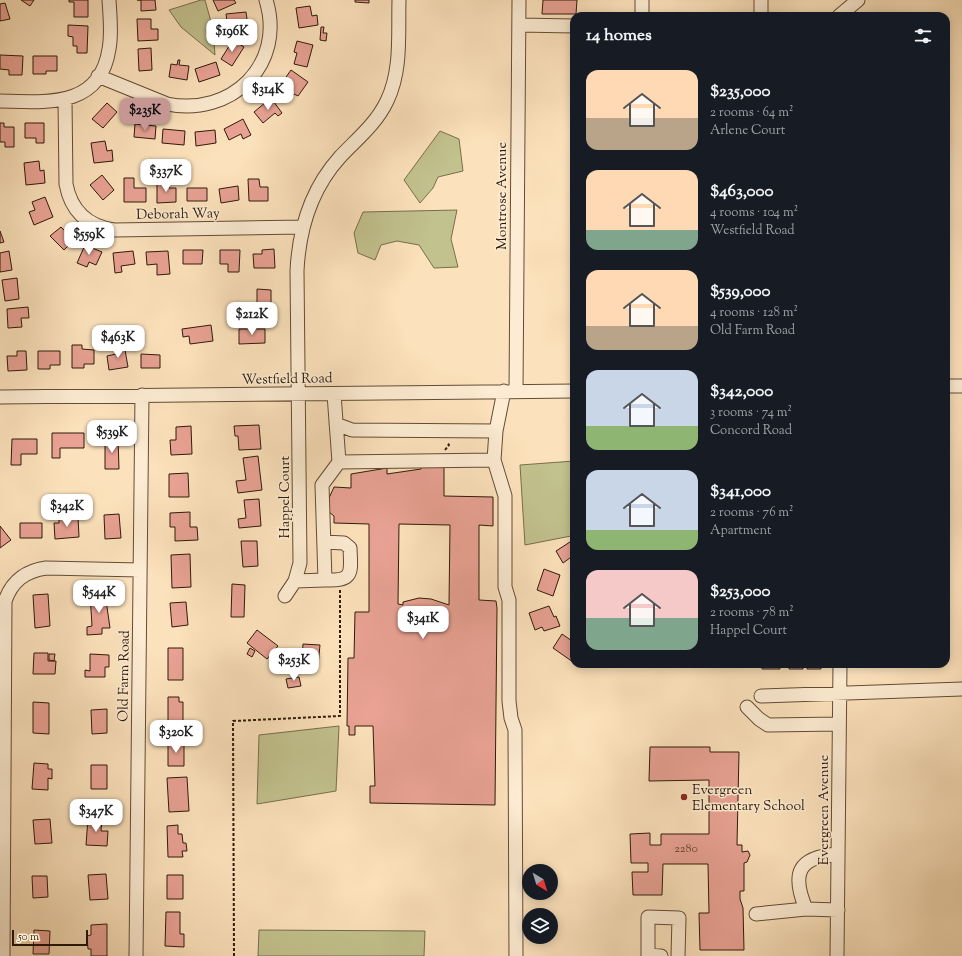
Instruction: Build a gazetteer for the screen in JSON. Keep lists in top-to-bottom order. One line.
{"streets":{"street":["Montrose Avenue","Deborah Way","Westfield Road","Happel Court","Old Farm Road","Evergreen Avenue"]},"crossings":[["Montrose Avenue","Westfield Road"],["Deborah Way","Happel Court"],["Westfield Road","Happel Court"],["Westfield Road","Old Farm Road"]],"places":["Evergreen Elementary School"],"house_numbers":["2280"],"scale_bar":"50 m","north":"bottom right","page":{"heading":"14 homes","price":["$196K","$314K","$235K","$337K","$559K","$212K","$463K","$539K","$342K","$544K","$341K","$253K","$320K","$347K"],"list":[{"name":"$235,000","note":"2 rooms · 64 m² · Arlene Court"},{"name":"$463,000","note":"4 rooms · 104 m² · Westfield Road"},{"name":"$539,000","note":"4 rooms · 128 m² · Old Farm Road"},{"name":"$342,000","note":"3 rooms · 74 m² · Concord Road"},{"name":"$341,000","note":"2 rooms · 76 m² · Apartment"},{"name":"$253,000","note":"2 rooms · 78 m² · Happel Court"}],"scale":"50 m"}}
